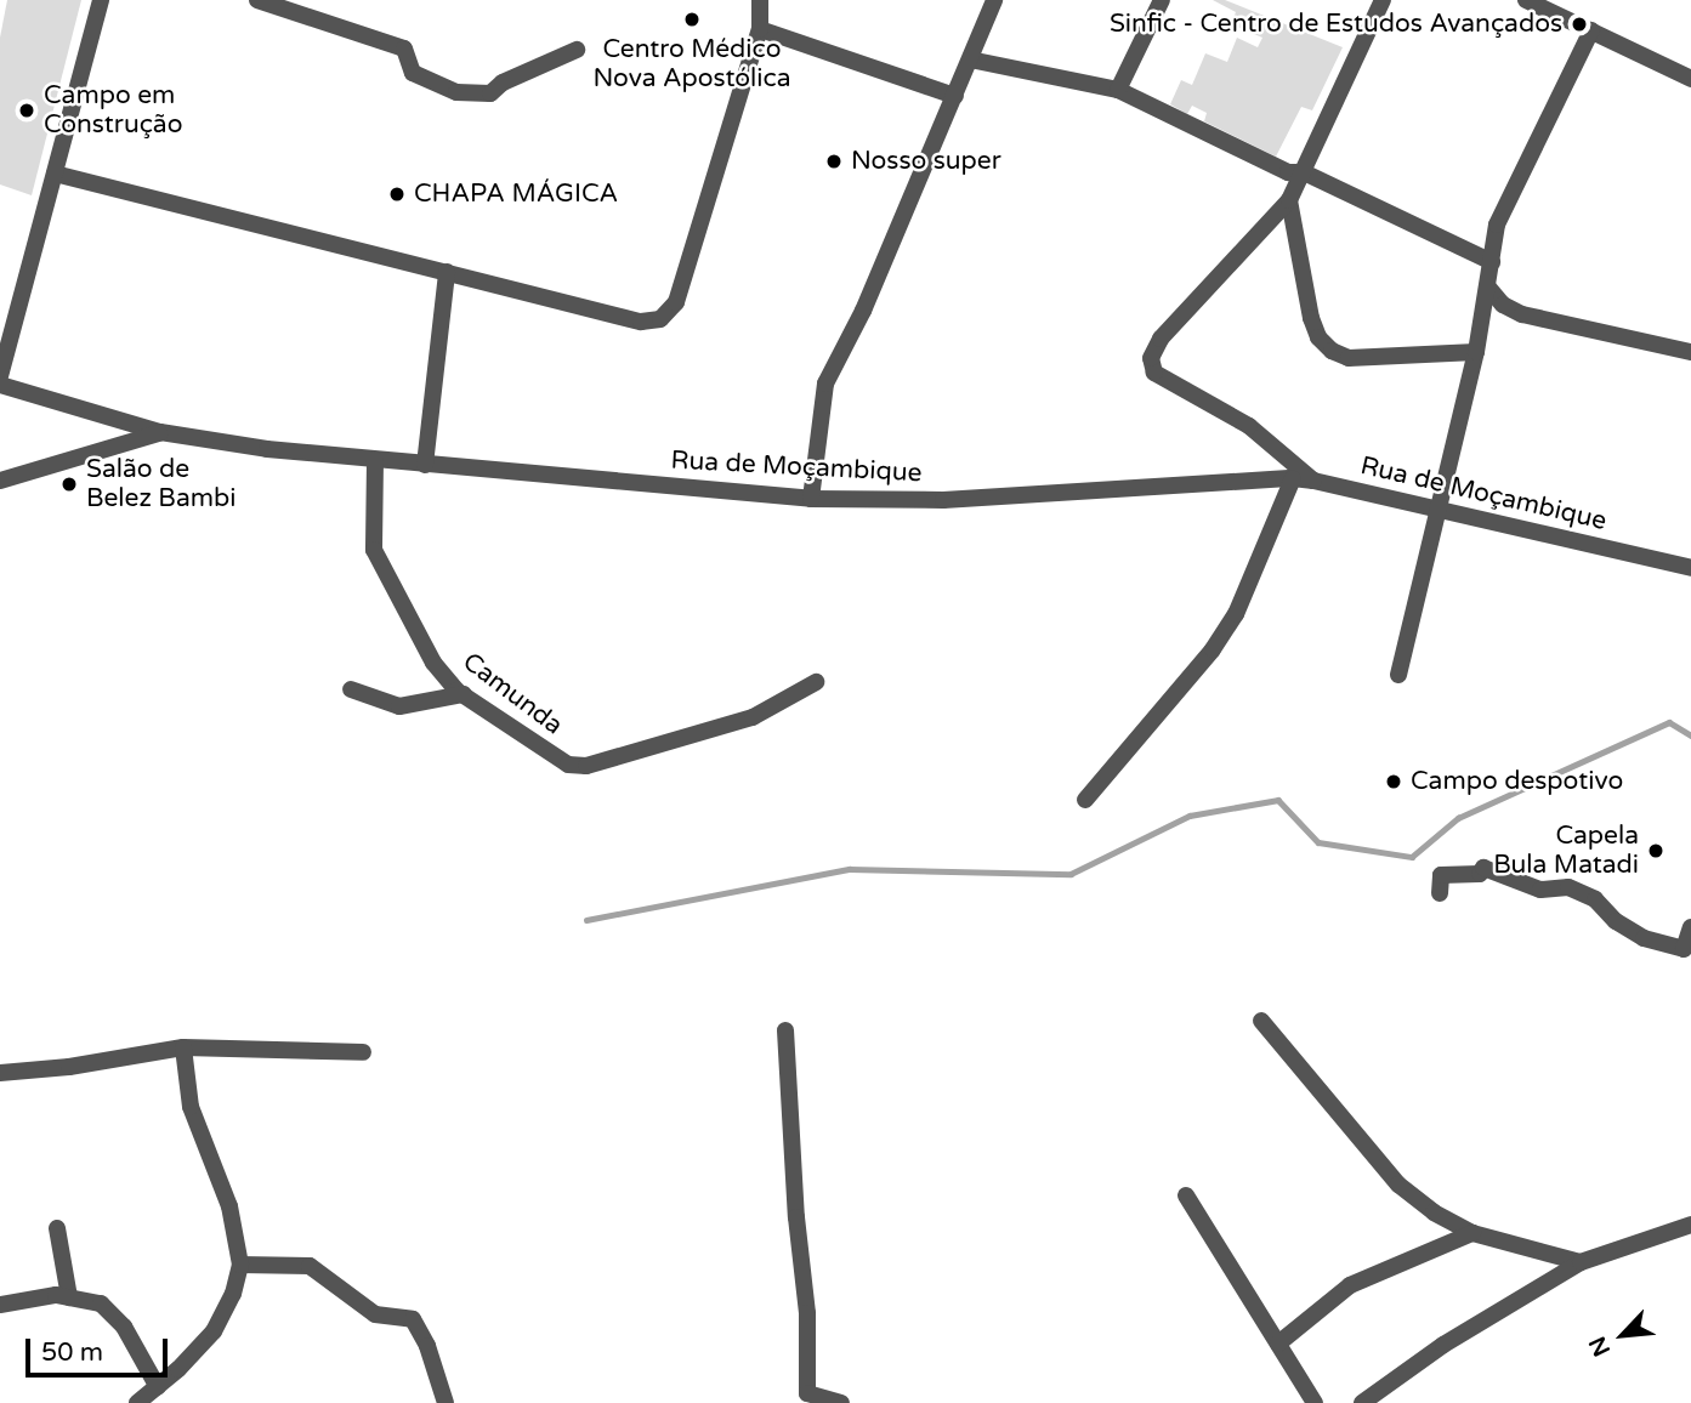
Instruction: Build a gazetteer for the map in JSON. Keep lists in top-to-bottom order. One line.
{"streets":{"street":["Rua de Moçambique","Camunda"]},"crossings":[["Rua de Moçambique","Camunda"]],"places":["Centro Médico Nova Apostólica","Sinfic - Centro de Estudos Avançados","Campo em Construção","Nosso super","CHAPA MÁGICA","Salão de Belez Bambi","Campo despotivo","Capela Bula Matadi"],"scale_bar":"50 m","north":"bottom left"}
